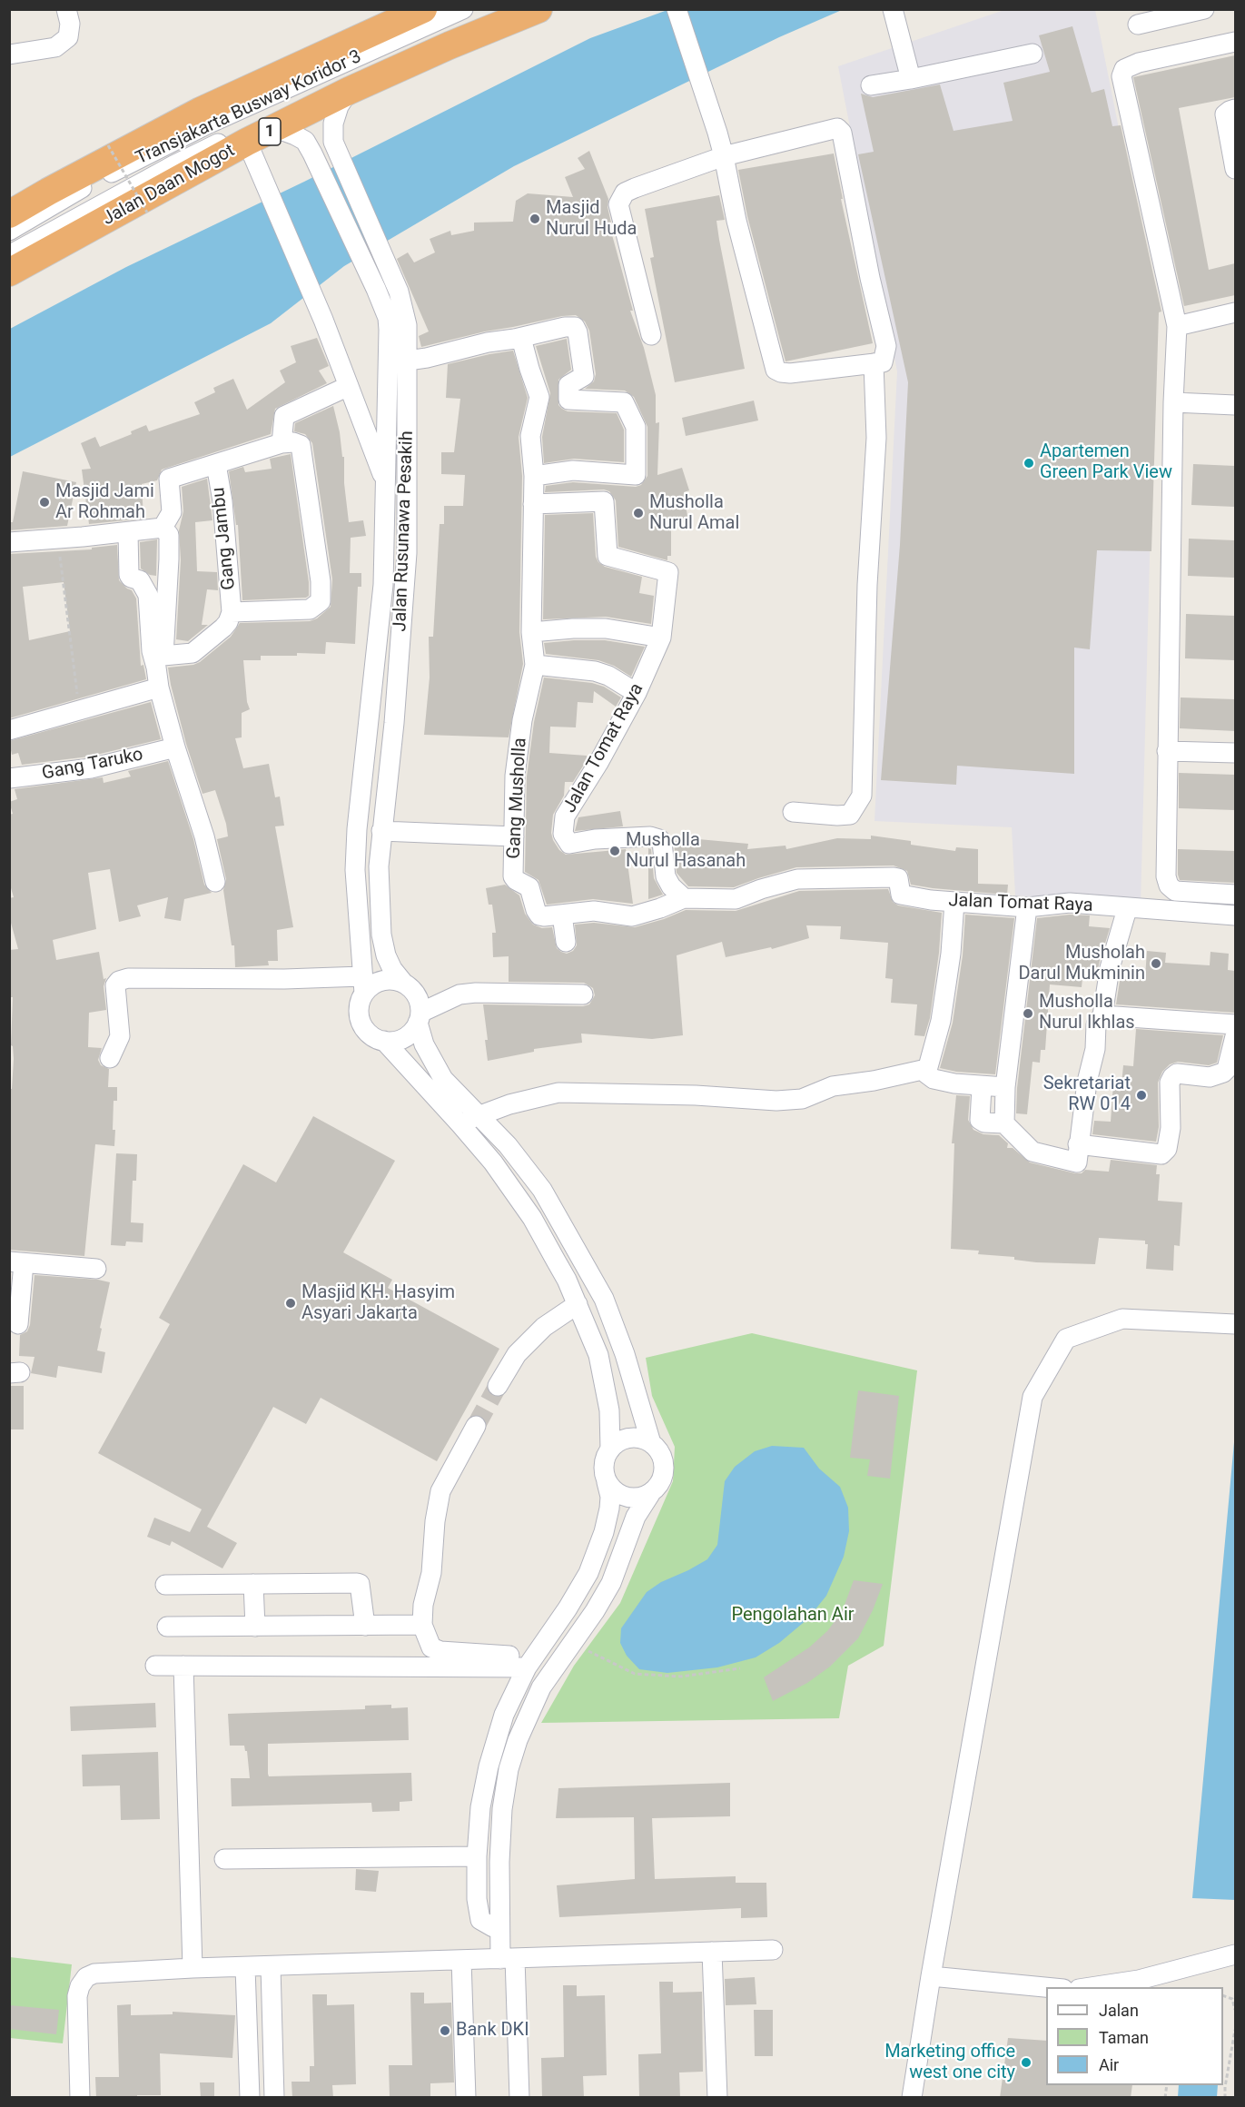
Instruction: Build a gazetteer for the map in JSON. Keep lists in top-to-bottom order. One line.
{"streets":{"highway":["1","Jalan Daan Mogot"],"street":["Transjakarta Busway Koridor 3","Jalan Rusunawa Pesakih","Gang Jambu","Jalan Tomat Raya","Gang Taruko","Gang Musholla"]},"crossings":[["Jalan Daan Mogot","Jalan Rusunawa Pesakih"],["Jalan Tomat Raya","Gang Musholla"]],"parks":["Pengolahan Air"],"places":["Masjid Nurul Huda","Apartemen Green Park View","Masjid Jami Ar Rohmah","Musholla Nurul Amal","Musholla Nurul Hasanah","Musholah Darul Mukminin","Musholla Nurul Ikhlas","Sekretariat RW 014","Masjid KH. Hasyim Asyari Jakarta","Bank DKI","Marketing office west one city"],"legend":["Jalan","Taman","Air"]}
